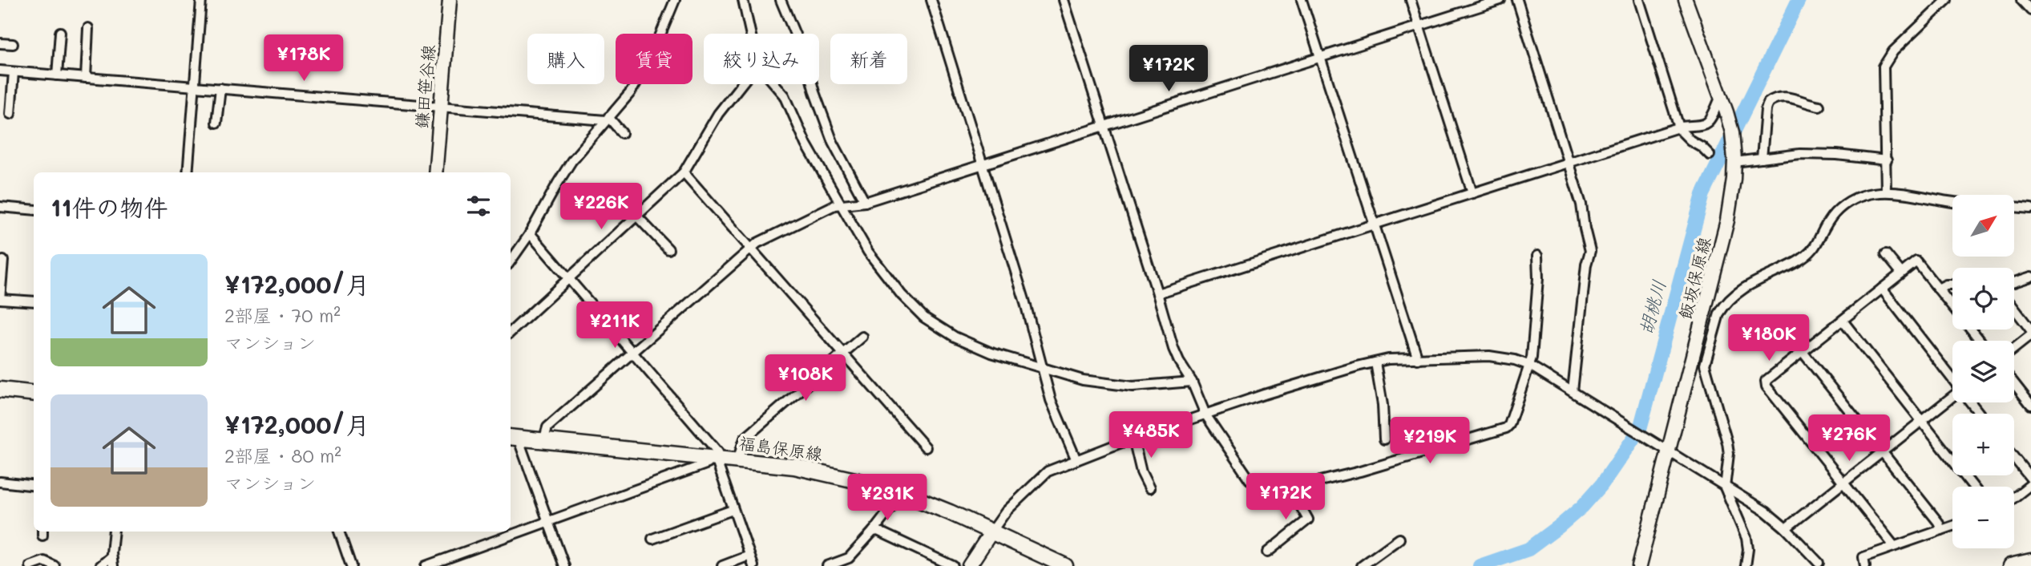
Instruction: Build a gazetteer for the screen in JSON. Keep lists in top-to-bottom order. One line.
{"streets":{"main road":["鎌田笹谷線","飯坂保原線","福島保原線"]},"water":["胡桃川"],"north":"top right","page":{"chip":["購入","賃貸","絞り込み","新着"],"price":["¥178K","¥172K","¥226K","¥211K","¥180K","¥108K","¥485K","¥276K","¥219K","¥172K","¥231K"],"heading":"11件の物件","map_buttons":["+","−"],"list":[{"name":"¥172,000/月","note":"2部屋 · 70 m² · マンション"},{"name":"¥172,000/月","note":"2部屋 · 80 m² · マンション"}]}}
